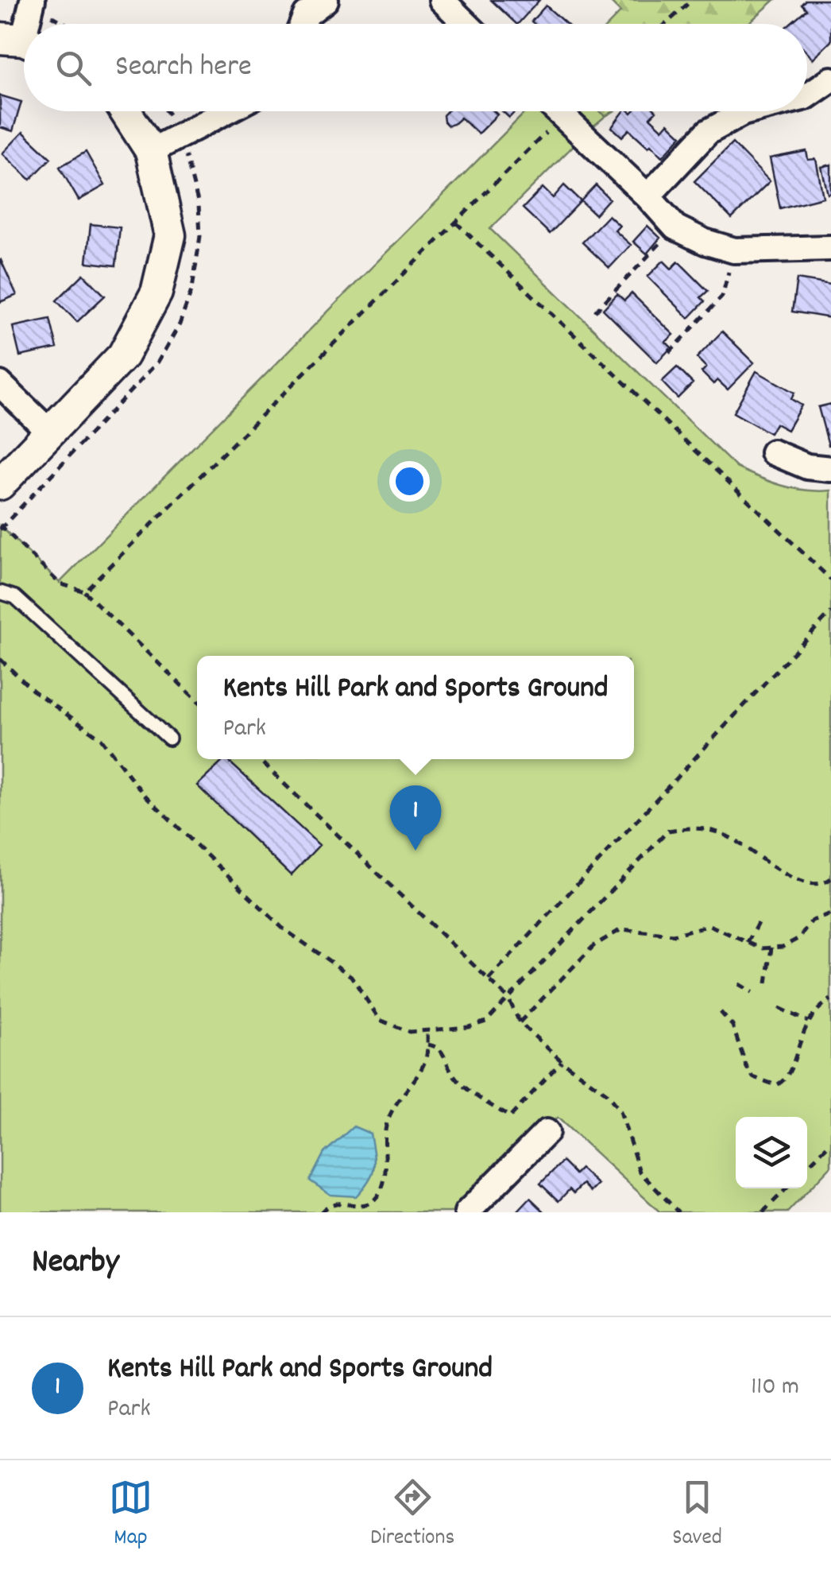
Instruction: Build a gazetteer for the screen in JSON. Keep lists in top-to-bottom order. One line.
{"page":{"search":"Search here","popup":["Kents Hill Park and Sports Ground","Park"],"pins":"1","heading":"Nearby","list":[{"mark":"1","name":"Kents Hill Park and Sports Ground","note":"Park","value":"110 m"}],"nav":["Map","Directions","Saved"]}}
